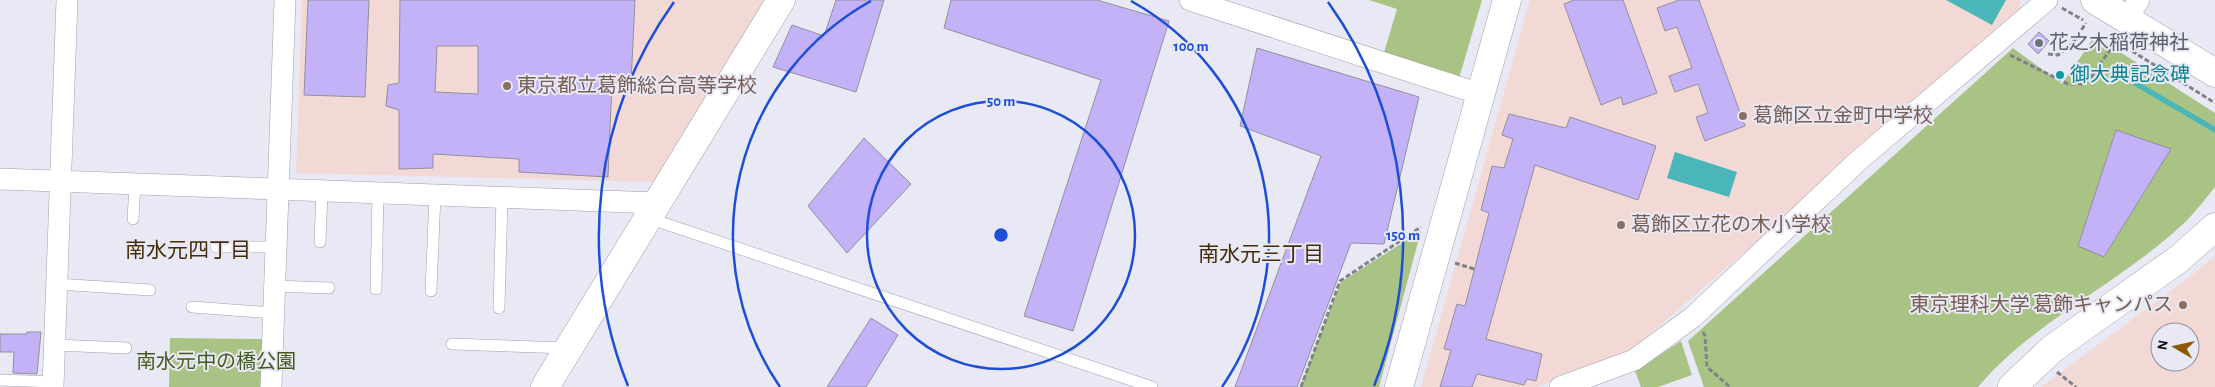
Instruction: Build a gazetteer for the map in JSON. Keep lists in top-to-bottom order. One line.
{"districts":["南水元四丁目","南水元三丁目"],"parks":["南水元中の橋公園"],"places":["花之木稲荷神社","御大典記念碑","東京都立葛飾総合高等学校","葛飾区立金町中学校","葛飾区立花の木小学校","東京理科大学 葛飾キャンパス"],"north":"left","rings":["100 m","50 m","150 m"]}
